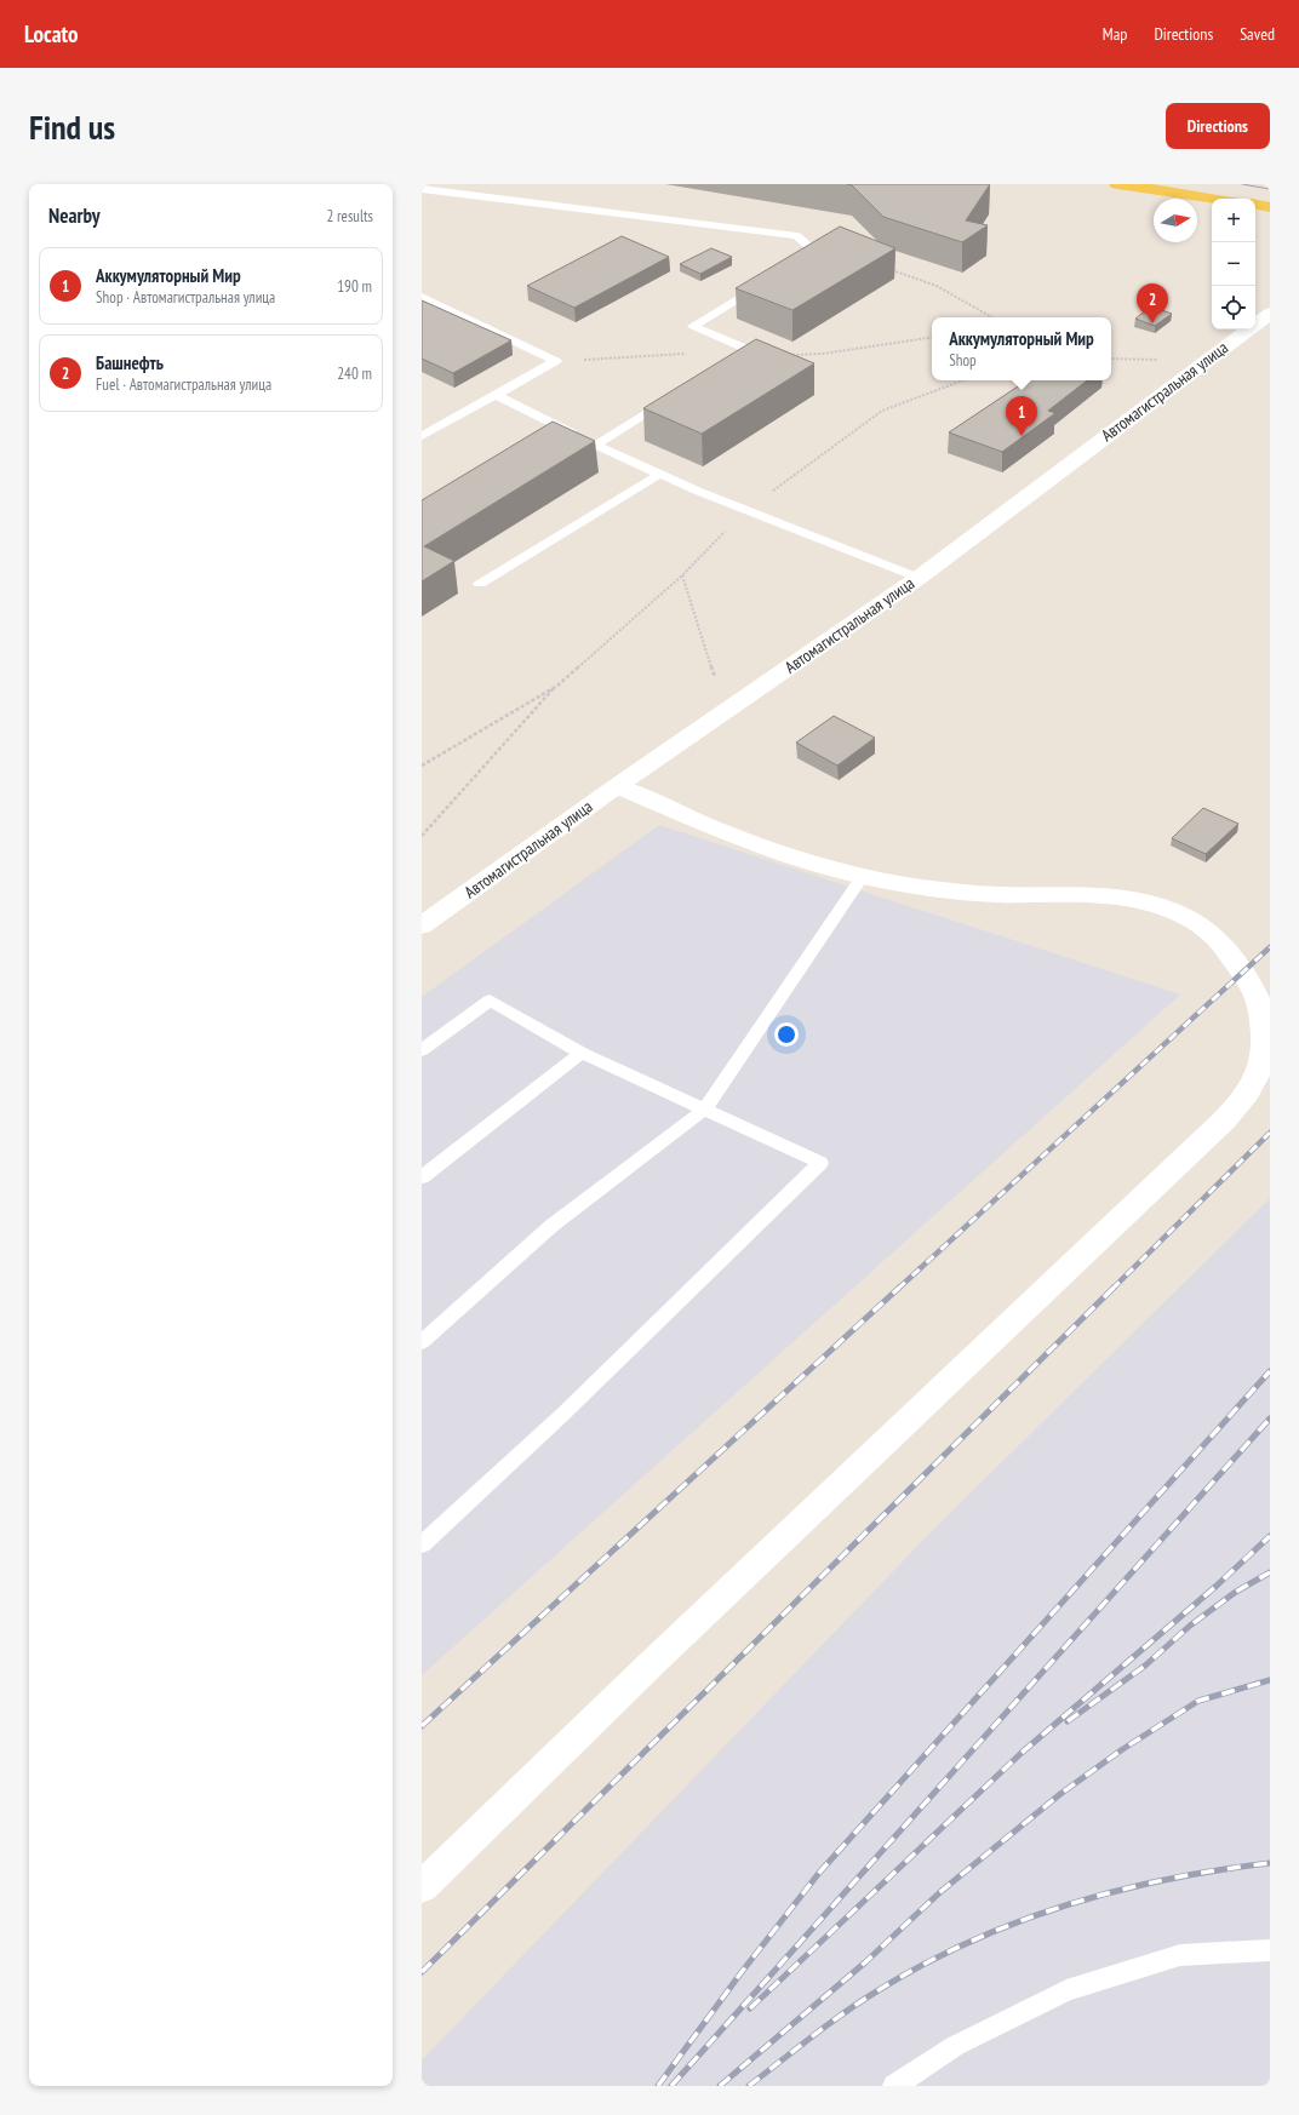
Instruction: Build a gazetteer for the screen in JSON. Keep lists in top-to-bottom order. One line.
{"streets":{"street":["Автомагистральная улица"]},"north":"right","page":{"header":"Locato","nav":["Map","Directions","Saved"],"buttons":"Directions","title":"Find us","heading":["Nearby","2 results"],"map_buttons":["+","−"],"list":[{"mark":"1","name":"Аккумуляторный Мир","note":"Shop · Автомагистральная улица","value":"190 m"},{"mark":"2","name":"Башнефть","note":"Fuel · Автомагистральная улица","value":"240 m"}],"pins":["2","1"],"popup":["Аккумуляторный Мир","Shop"]}}
